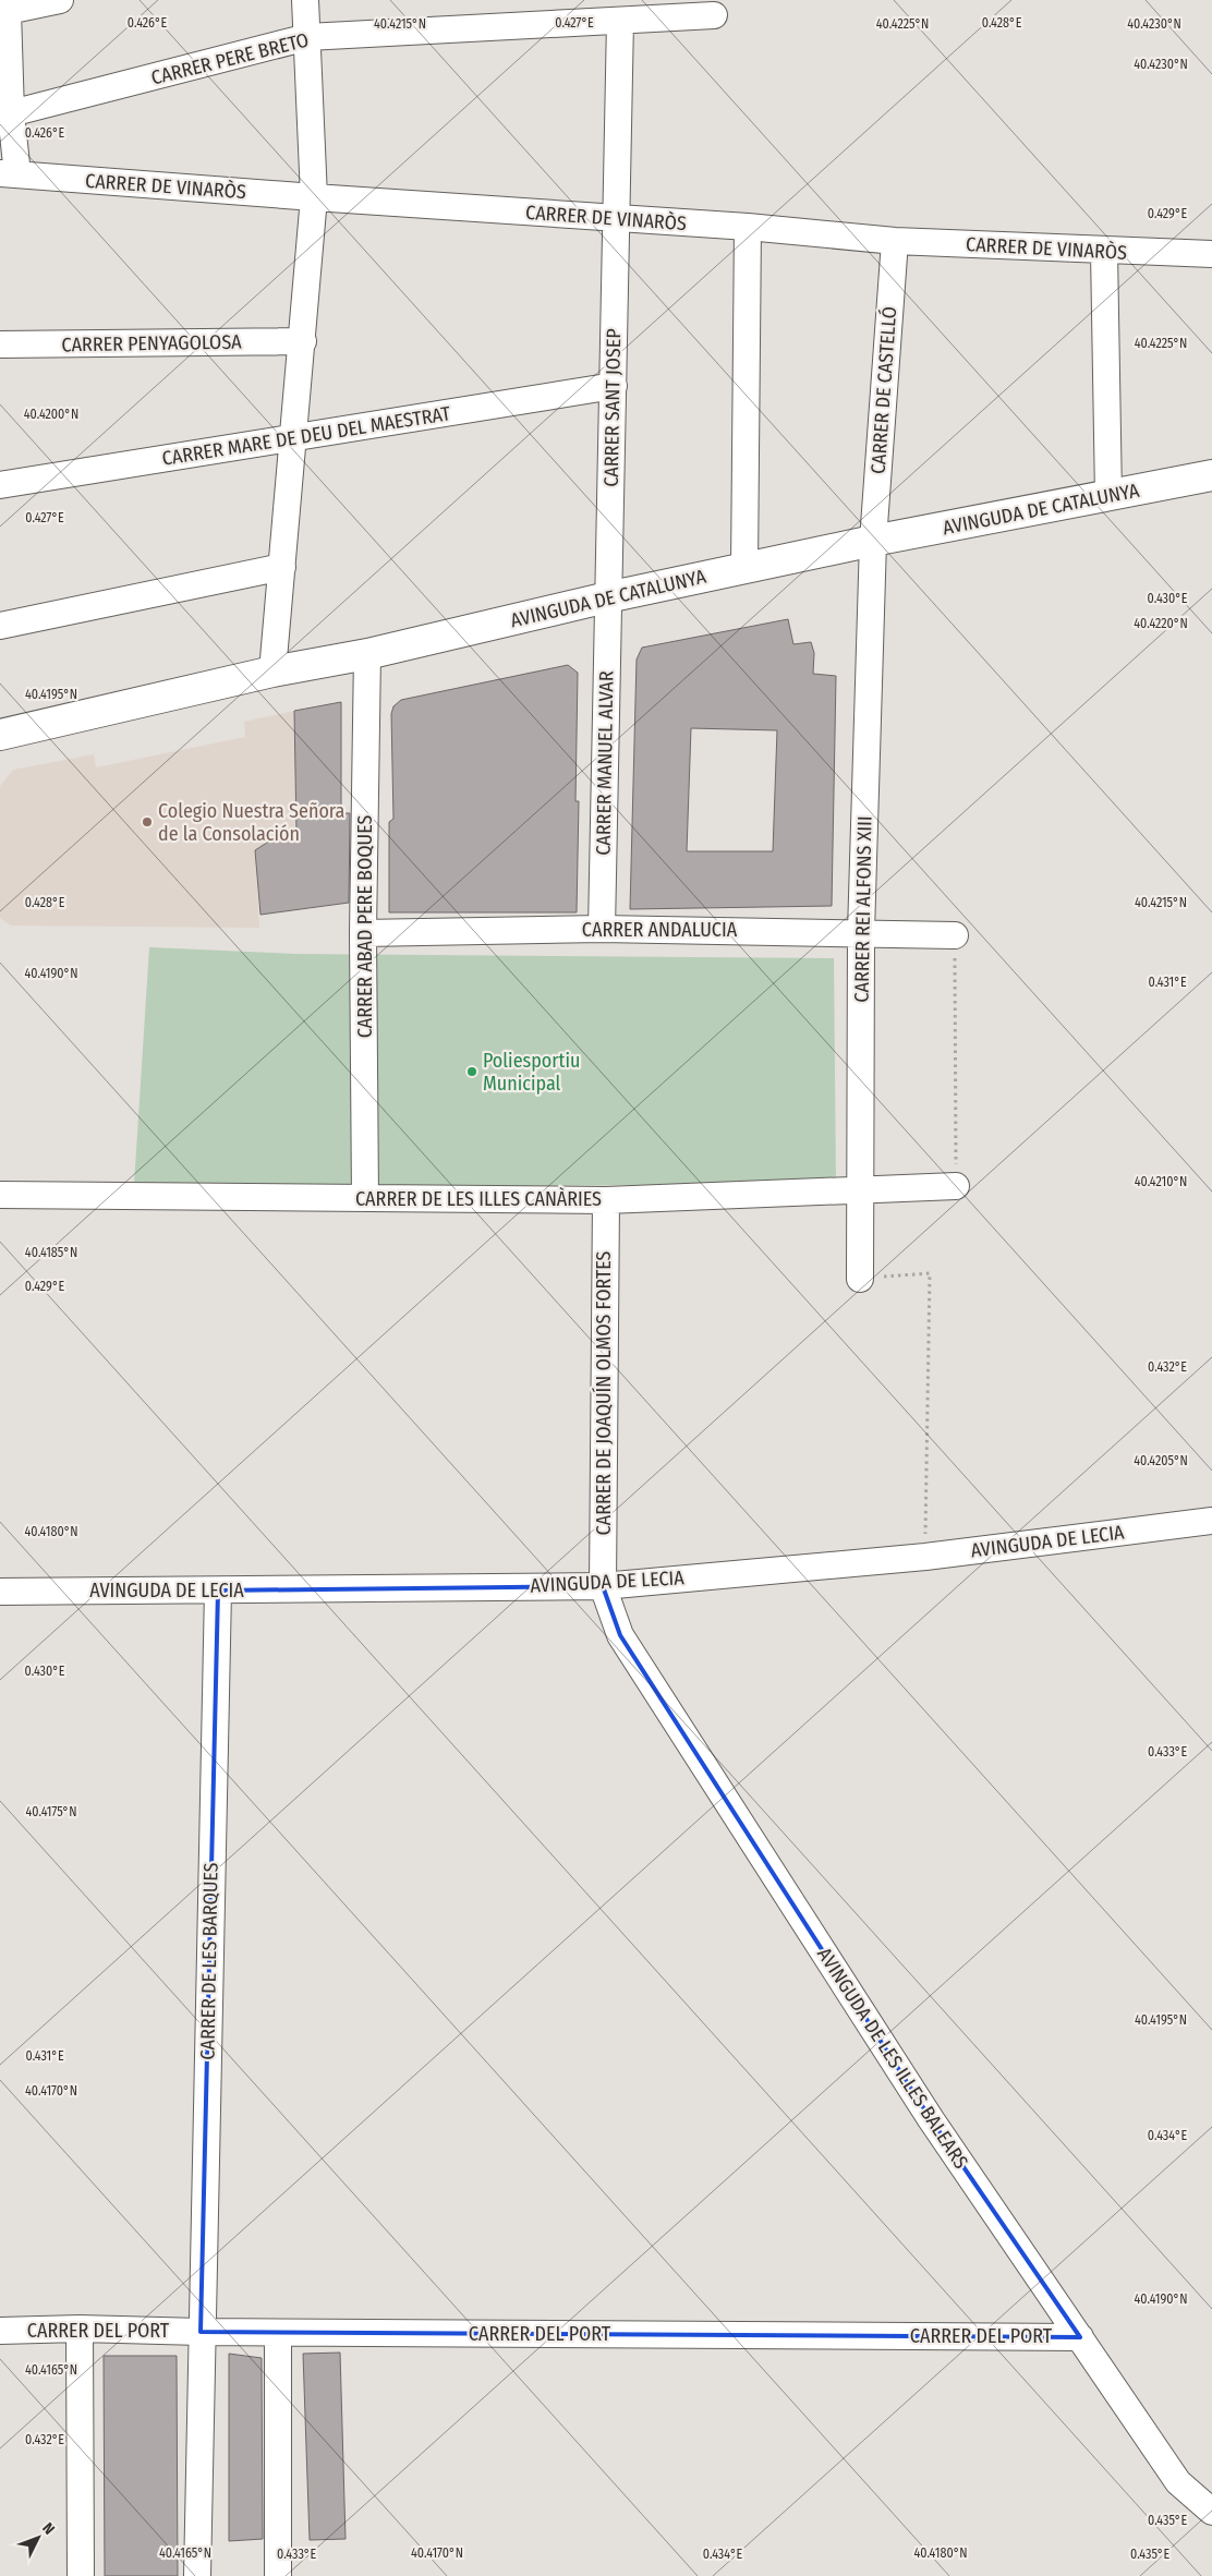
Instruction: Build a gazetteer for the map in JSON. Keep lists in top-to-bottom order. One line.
{"streets":{"street":["CARRER PERE BRETO","CARRER DE VINARÒS","CARRER PENYAGOLOSA","CARRER DE CASTELLÓ","CARRER SANT JOSEP","CARRER MARE DE DEU DEL MAESTRAT","AVINGUDA DE CATALUNYA","CARRER MANUEL ALVAR","CARRER REI ALFONS XIII","CARRER ABAD PERE BOQUES","CARRER ANDALUCIA","CARRER DE LES ILLES CANÀRIES","CARRER DE JOAQUÍN OLMOS FORTES","AVINGUDA DE LECIA","CARRER DE LES BARQUES","AVINGUDA DE LES ILLES BALEARS","CARRER DEL PORT"]},"crossings":[["CARRER PERE BRETO","CARRER SANT JOSEP"],["CARRER DE VINARÒS","CARRER DE CASTELLÓ"],["CARRER DE VINARÒS","CARRER SANT JOSEP"],["CARRER DE CASTELLÓ","AVINGUDA DE CATALUNYA"],["CARRER DE CASTELLÓ","CARRER REI ALFONS XIII"],["CARRER SANT JOSEP","CARRER MARE DE DEU DEL MAESTRAT"],["CARRER SANT JOSEP","AVINGUDA DE CATALUNYA"],["CARRER SANT JOSEP","CARRER MANUEL ALVAR"],["AVINGUDA DE CATALUNYA","CARRER MANUEL ALVAR"],["AVINGUDA DE CATALUNYA","CARRER REI ALFONS XIII"],["AVINGUDA DE CATALUNYA","CARRER ABAD PERE BOQUES"],["CARRER MANUEL ALVAR","CARRER ANDALUCIA"],["CARRER REI ALFONS XIII","CARRER ANDALUCIA"],["CARRER REI ALFONS XIII","CARRER DE LES ILLES CANÀRIES"],["CARRER ABAD PERE BOQUES","CARRER ANDALUCIA"],["CARRER ABAD PERE BOQUES","CARRER DE LES ILLES CANÀRIES"],["CARRER DE LES ILLES CANÀRIES","CARRER DE JOAQUÍN OLMOS FORTES"],["CARRER DE JOAQUÍN OLMOS FORTES","AVINGUDA DE LECIA"],["CARRER DE JOAQUÍN OLMOS FORTES","AVINGUDA DE LES ILLES BALEARS"],["AVINGUDA DE LECIA","CARRER DE LES BARQUES"],["AVINGUDA DE LECIA","AVINGUDA DE LES ILLES BALEARS"],["CARRER DE LES BARQUES","CARRER DEL PORT"],["AVINGUDA DE LES ILLES BALEARS","CARRER DEL PORT"]],"places":["Colegio Nuestra Señora de la Consolación","Poliesportiu Municipal"],"north":"top right","coordinates":["0.426°E","0.427°E","0.428°E","40.4215°N","40.4225°N","40.4230°N","0.429°E","40.4200°N","0.430°E","40.4220°N","40.4195°N","40.4190°N","0.431°E","40.4210°N","40.4185°N","0.432°E","40.4205°N","40.4180°N","0.433°E","40.4175°N","40.4170°N","0.434°E","40.4165°N","0.435°E"]}
